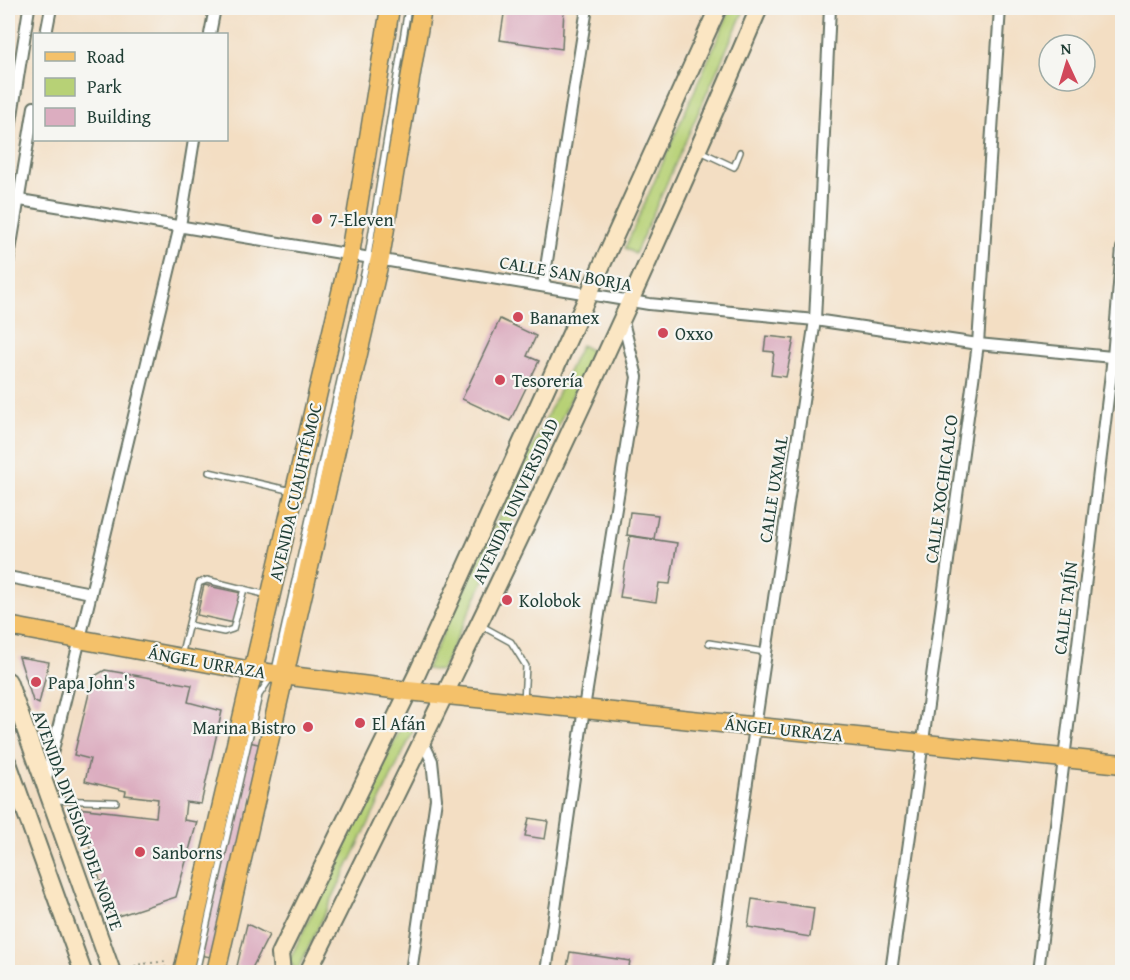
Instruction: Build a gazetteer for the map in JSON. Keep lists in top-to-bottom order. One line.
{"streets":{"main road":["AVENIDA CUAUHTÉMOC","AVENIDA UNIVERSIDAD","ÁNGEL URRAZA","AVENIDA DIVISIÓN DEL NORTE"],"street":["CALLE SAN BORJA","CALLE UXMAL","CALLE XOCHICALCO","CALLE TAJÍN"]},"crossings":[["CALLE SAN BORJA","CALLE UXMAL"],["CALLE SAN BORJA","CALLE XOCHICALCO"],["CALLE SAN BORJA","AVENIDA CUAUHTÉMOC"],["CALLE SAN BORJA","AVENIDA UNIVERSIDAD"],["CALLE SAN BORJA","CALLE TAJÍN"],["CALLE UXMAL","ÁNGEL URRAZA"],["CALLE XOCHICALCO","ÁNGEL URRAZA"],["AVENIDA CUAUHTÉMOC","ÁNGEL URRAZA"],["AVENIDA UNIVERSIDAD","ÁNGEL URRAZA"],["CALLE TAJÍN","ÁNGEL URRAZA"]],"places":["7-Eleven","Banamex","Oxxo","Tesorería","Kolobok","Papa John's","El Afán","Marina Bistro","Sanborns"],"legend":["Road","Park","Building"],"north":"top"}
